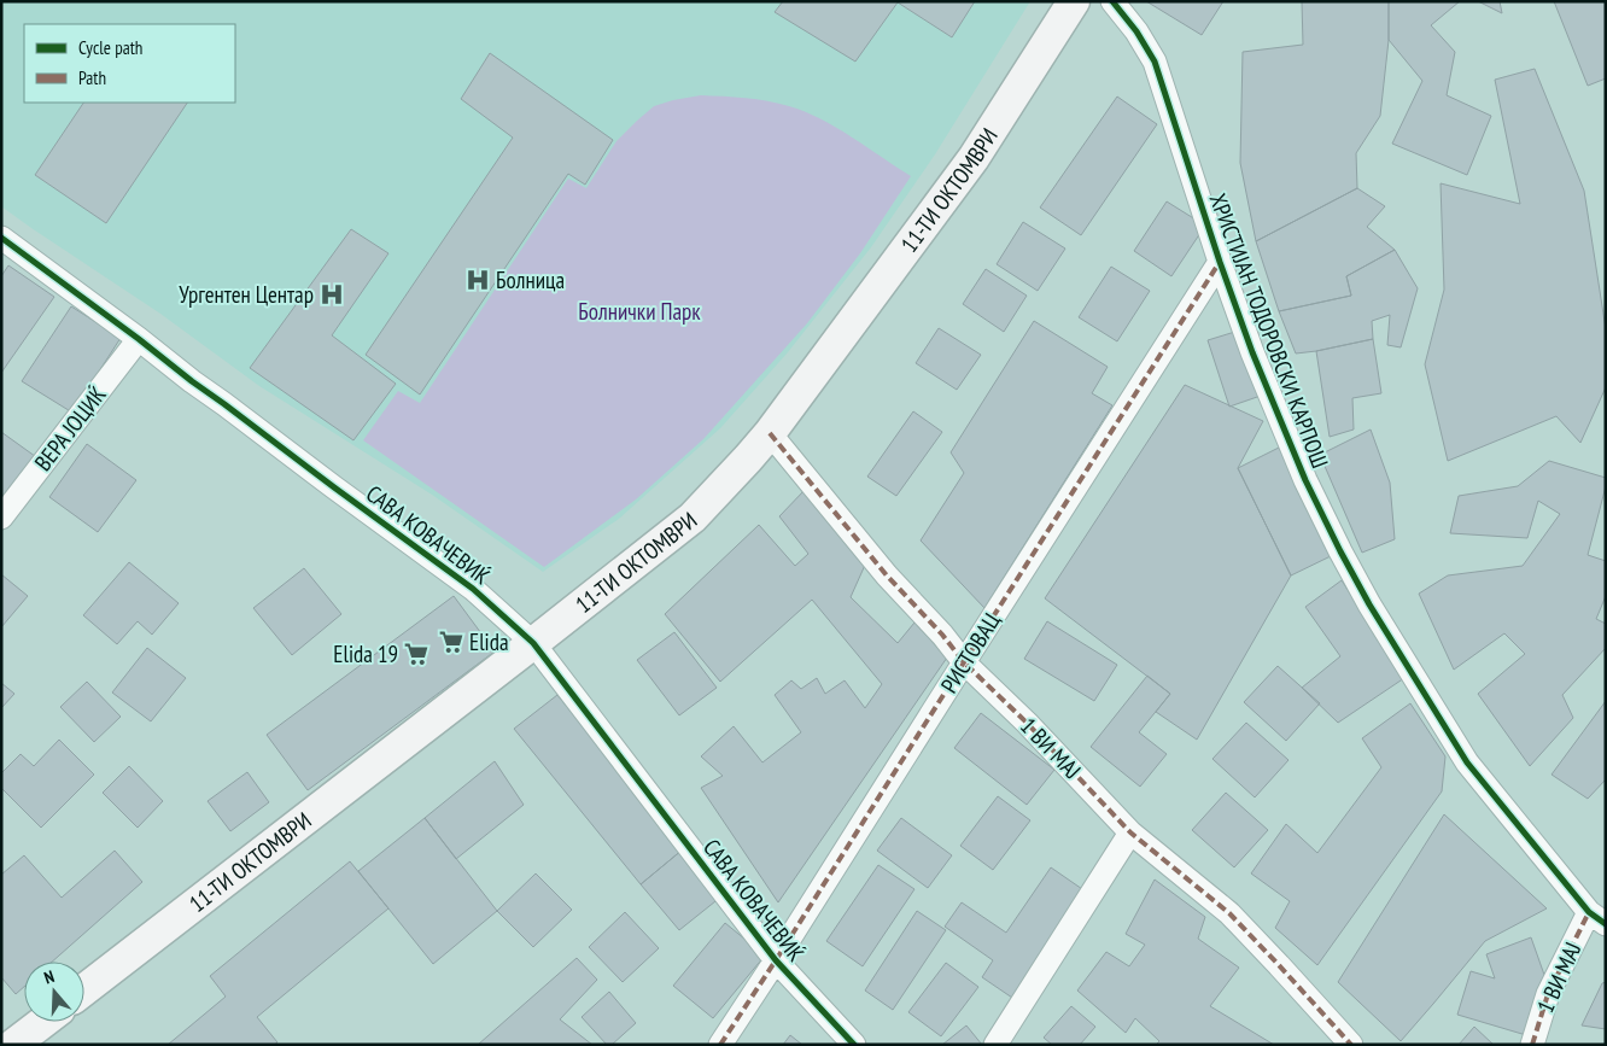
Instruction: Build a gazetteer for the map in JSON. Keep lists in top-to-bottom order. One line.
{"streets":{"main road":["11-ТИ ОКТОМВРИ"],"street":["ХРИСТИЈАН ТОДОРОВСКИ КАРПОШ","ВЕРА ЈОЦИЌ","САВА КОВАЧЕВИЌ","РИСТОВАЦ","1 ВИ МАЈ"]},"crossings":[["11-ТИ ОКТОМВРИ","САВА КОВАЧЕВИЌ"],["11-ТИ ОКТОМВРИ","1 ВИ МАЈ"],["ХРИСТИЈАН ТОДОРОВСКИ КАРПОШ","РИСТОВАЦ"],["ХРИСТИЈАН ТОДОРОВСКИ КАРПОШ","1 ВИ МАЈ"],["ВЕРА ЈОЦИЌ","САВА КОВАЧЕВИЌ"],["САВА КОВАЧЕВИЌ","РИСТОВАЦ"],["РИСТОВАЦ","1 ВИ МАЈ"]],"parks":["Болнички Парк"],"places":{"hospital":["Болница","Ургентен Центар"],"supermarket":["Elida","Elida 19"]},"legend":["Cycle path","Path"],"north":"top"}
